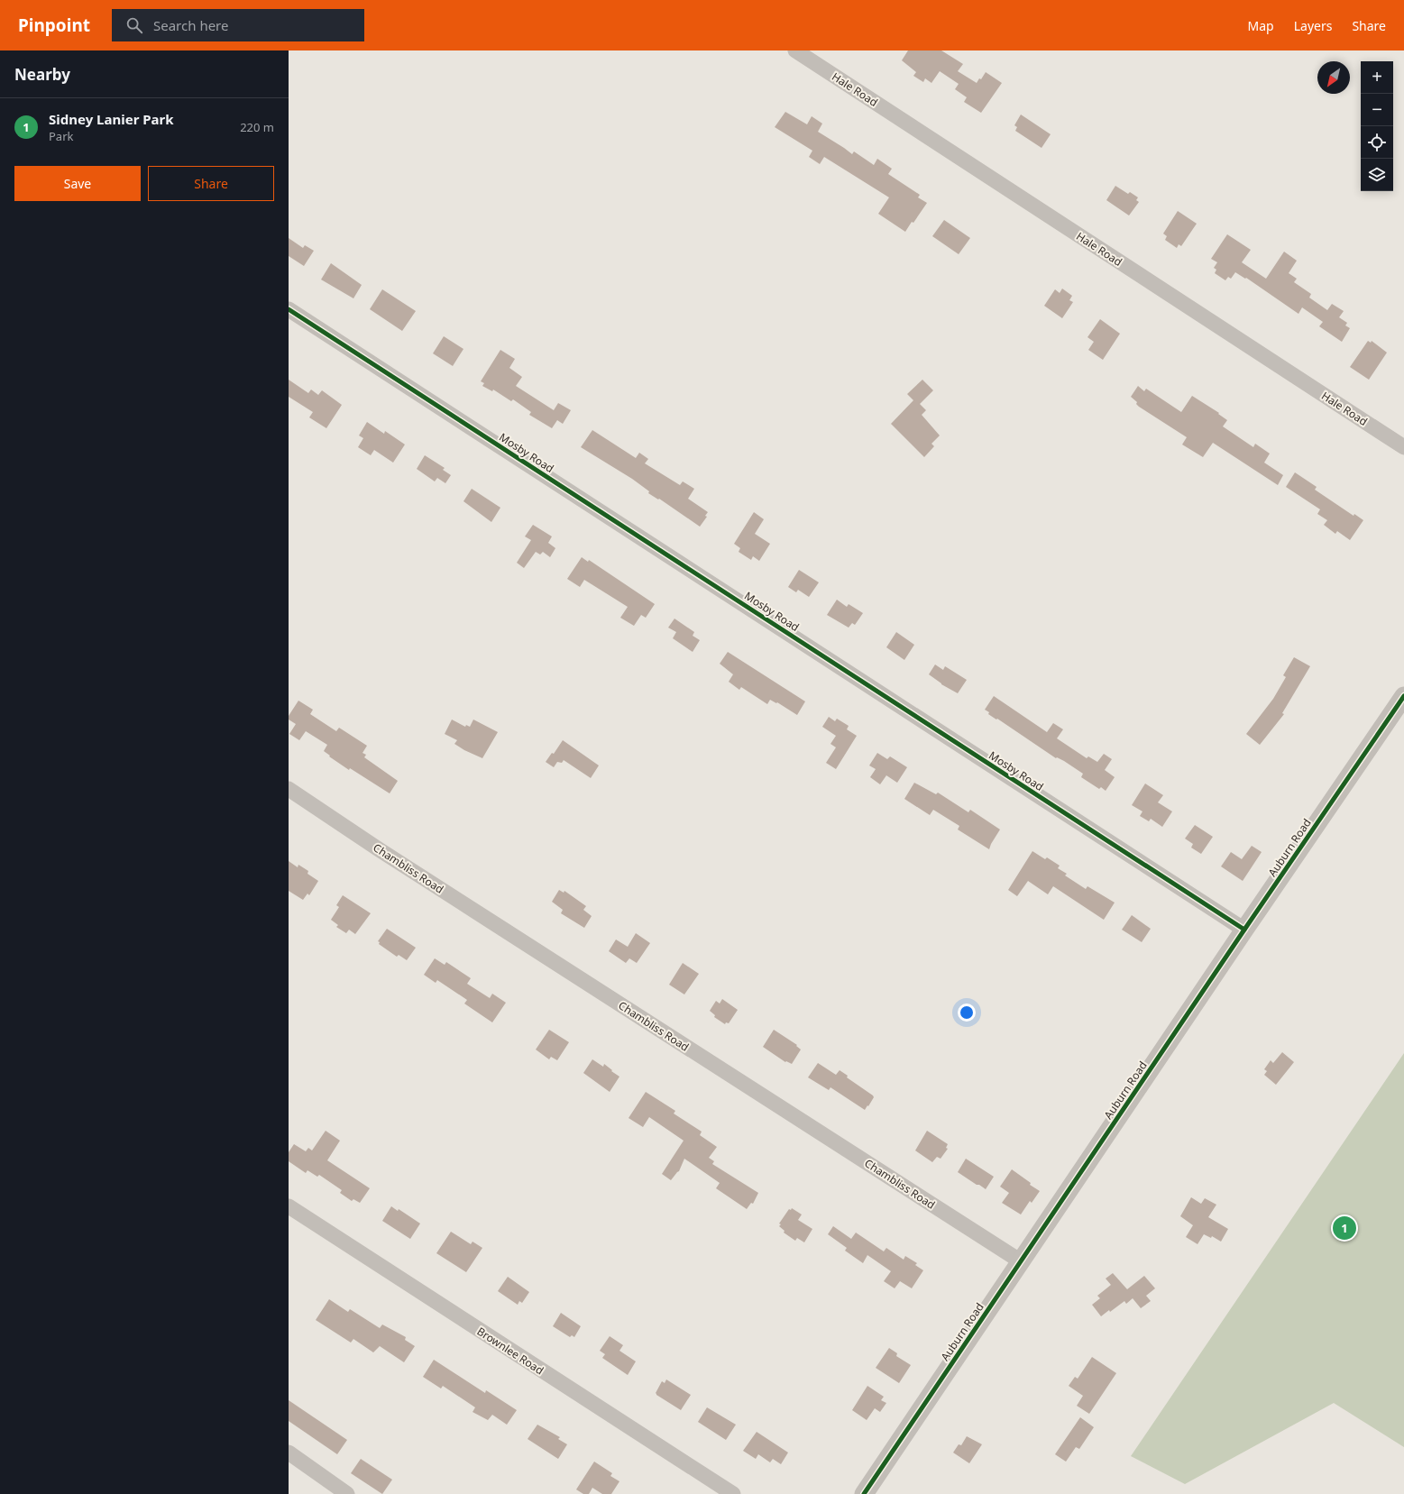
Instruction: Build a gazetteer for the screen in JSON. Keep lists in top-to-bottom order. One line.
{"streets":{"street":["Hale Road","Mosby Road","Auburn Road","Chambliss Road","Brownlee Road"]},"crossings":[["Mosby Road","Auburn Road"],["Auburn Road","Chambliss Road"]],"north":"bottom left","page":{"header":"Pinpoint","search":"Search here","nav":["Map","Layers","Share"],"heading":"Nearby","map_buttons":["+","−"],"list":[{"mark":"1","name":"Sidney Lanier Park","note":"Park","value":"220 m"}],"buttons":["Save","Share"],"pins":"1"}}
